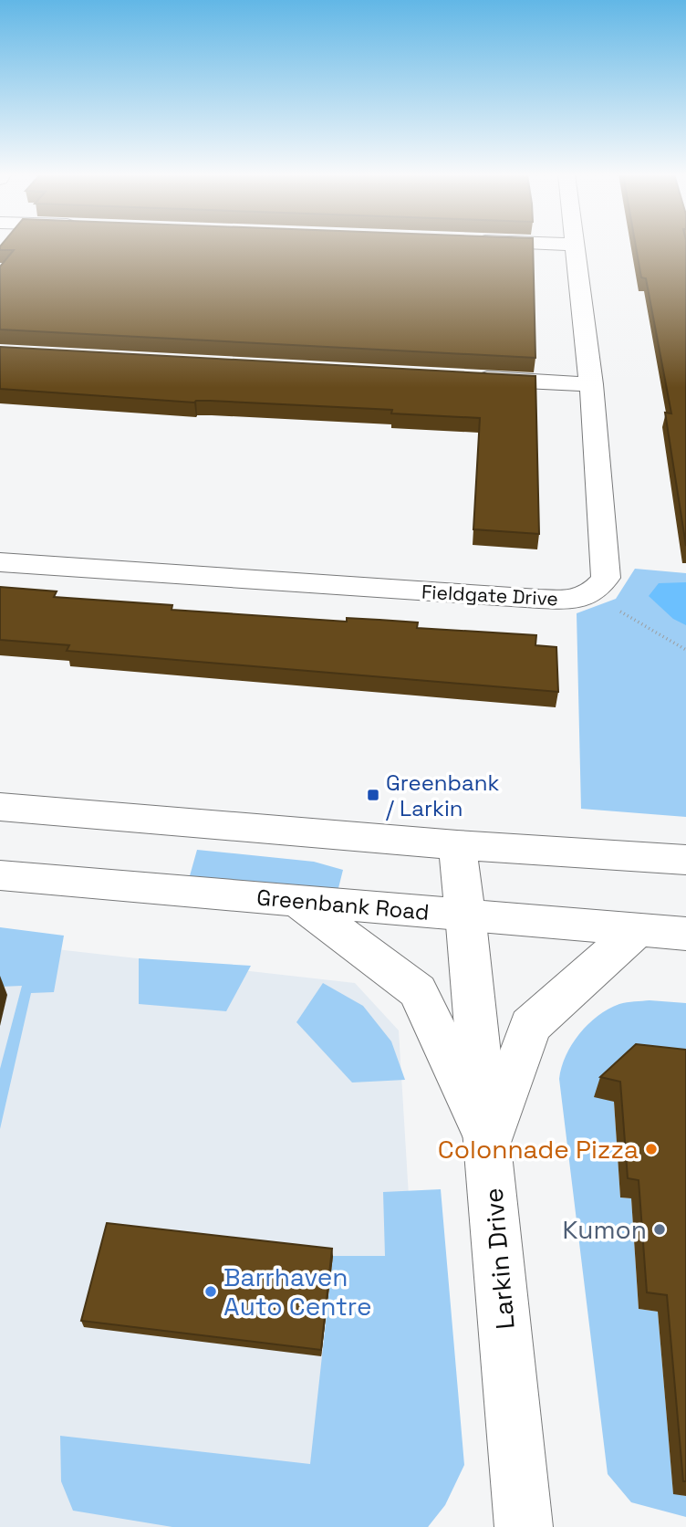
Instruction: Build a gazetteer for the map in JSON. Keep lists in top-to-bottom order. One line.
{"streets":{"street":["Fieldgate Drive","Greenbank Road","Larkin Drive"]},"crossings":[["Greenbank Road","Larkin Drive"]],"places":{"transit":["Greenbank / Larkin"],"other":["Colonnade Pizza","Kumon","Barrhaven Auto Centre"]}}
